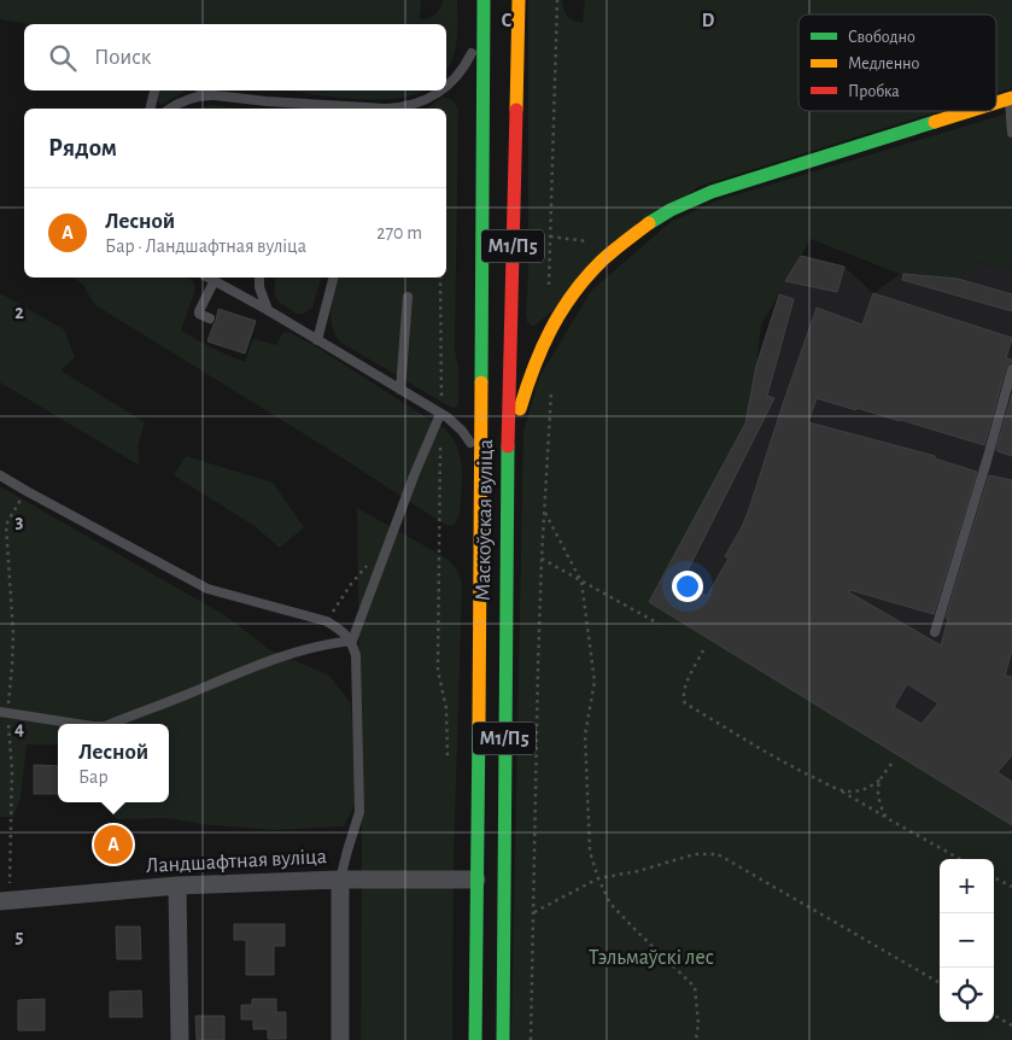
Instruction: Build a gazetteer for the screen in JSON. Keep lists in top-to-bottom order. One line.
{"streets":{"main road":["М1/П5","Маскоўская вуліца"],"street":["Ландшафтная вуліца"]},"crossings":[["Маскоўская вуліца","Ландшафтная вуліца"]],"parks":["Тэльмаўскі лес"],"legend":["Свободно","Медленно","Пробка"],"page":{"search":"Поиск","heading":"Рядом","list":[{"mark":"A","name":"Лесной","note":"Бар · Ландшафтная вуліца","value":"270 m"}],"popup":["Лесной","Бар"],"pins":"A","map_buttons":["+","−"]},"grid":{"columns":["C","D"],"rows":["2","3","4","5"]}}
